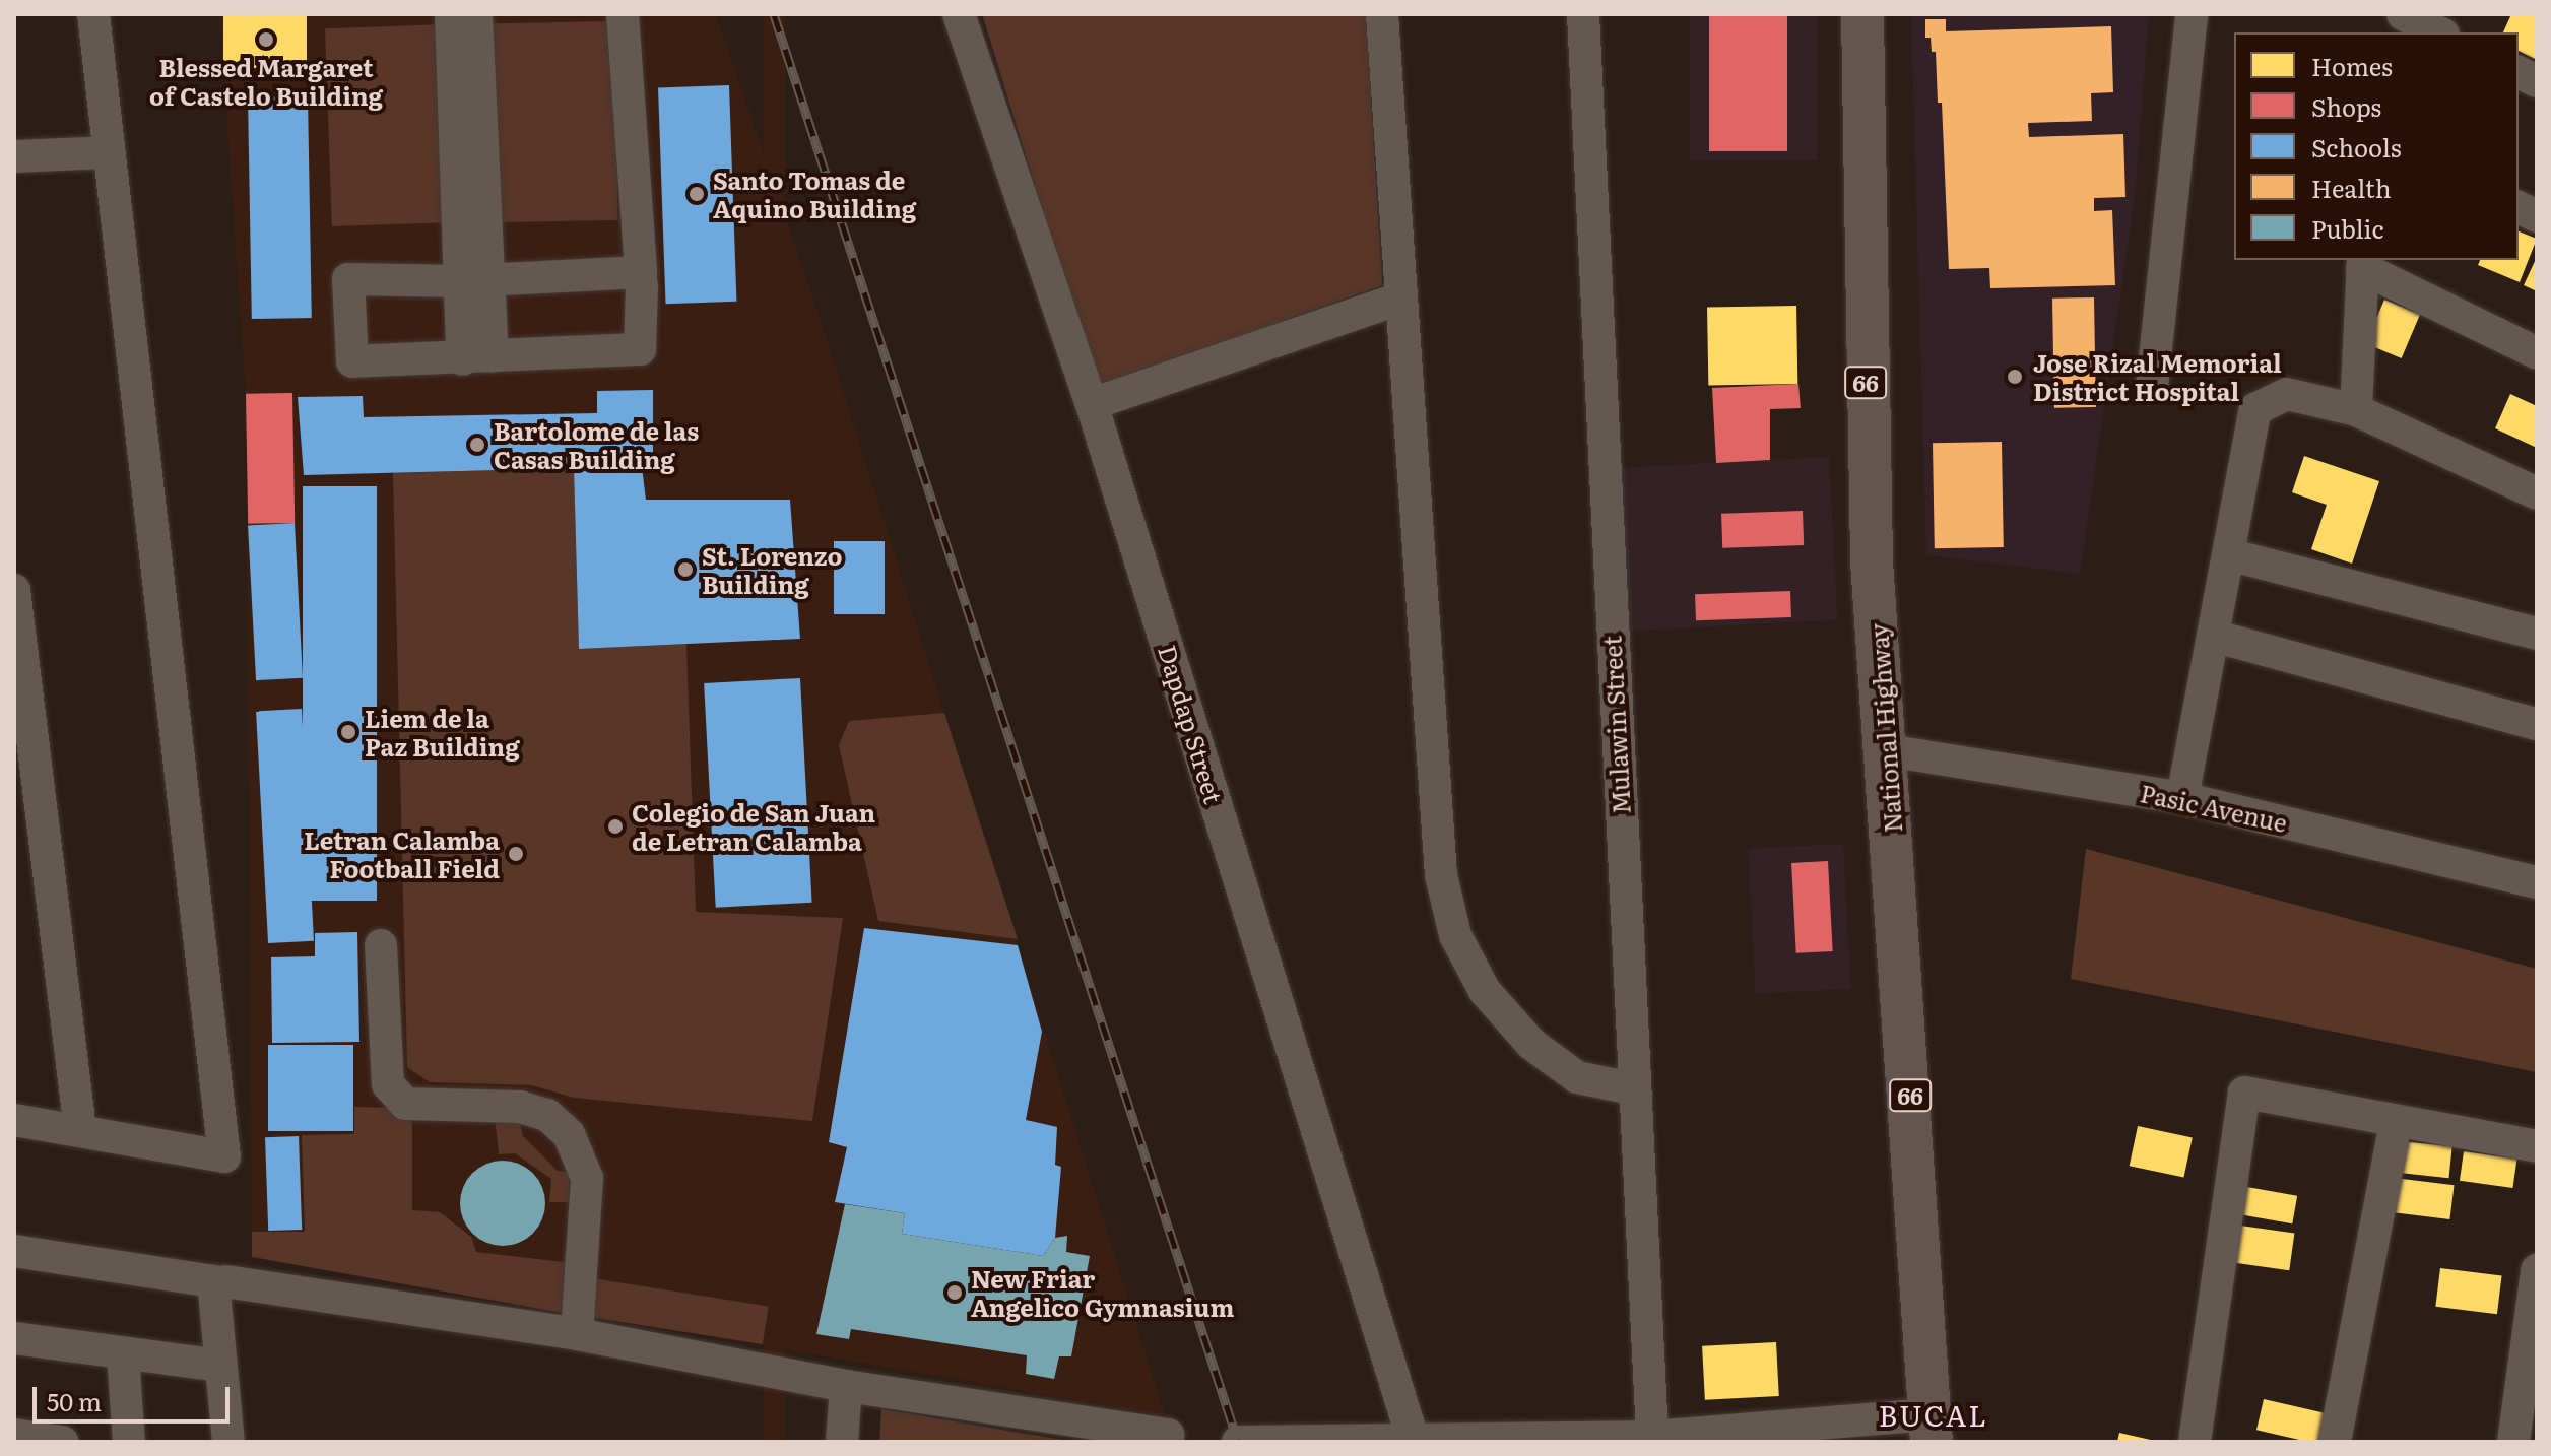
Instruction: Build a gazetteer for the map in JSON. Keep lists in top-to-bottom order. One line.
{"streets":{"main road":["66","National Highway"],"street":["Dapdap Street","Mulawin Street","Pasic Avenue"]},"crossings":[["National Highway","Pasic Avenue"]],"districts":["BUCAL"],"places":["Blessed Margaret of Castelo Building","Santo Tomas de Aquino Building","Jose Rizal Memorial District Hospital","Bartolome de las Casas Building","St. Lorenzo Building","Liem de la Paz Building","Colegio de San Juan de Letran Calamba","Letran Calamba Football Field","New Friar Angelico Gymnasium"],"legend":["Homes","Shops","Schools","Health","Public"],"scale_bar":"50 m"}
